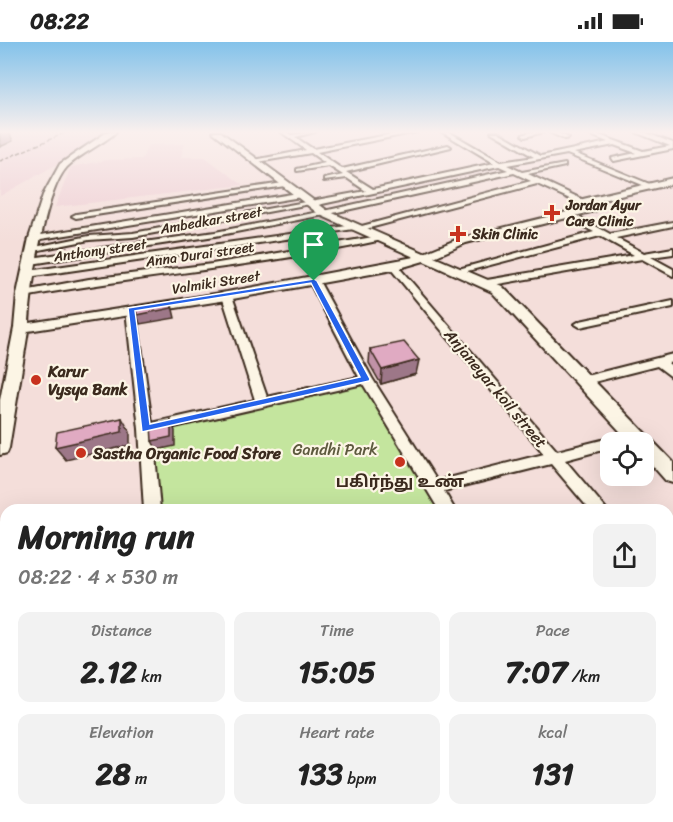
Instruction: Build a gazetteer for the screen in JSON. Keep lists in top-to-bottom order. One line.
{"streets":{"street":["Ambedkar street","Anthony street","Anna Durai street","Valmiki Street","Anjaneyar koil street"]},"crossings":[["Ambedkar street","Anthony street"],["Valmiki Street","Anjaneyar koil street"]],"parks":["Gandhi Park"],"places":{"health":["Jordan Ayur Care Clinic","Skin Clinic"],"other":["Karur Vysya Bank","Sastha Organic Food Store","பகிர்ந்து உண்"]},"page":{"status":"08:22","heading":["Morning run","08:22 · 4 × 530 m"],"stats":[["Distance","2.12 km"],["Time","15:05"],["Pace","7:07 /km"],["Elevation","28 m"],["Heart rate","133 bpm"],["kcal","131"]]}}
